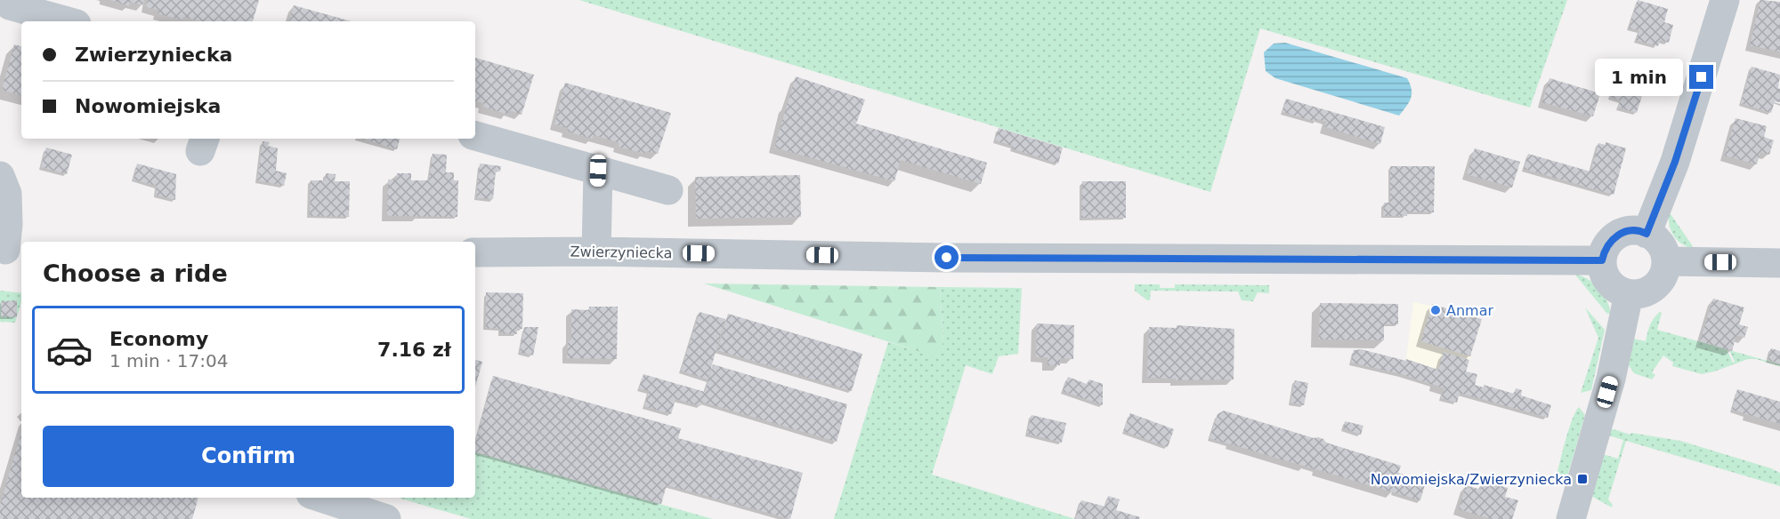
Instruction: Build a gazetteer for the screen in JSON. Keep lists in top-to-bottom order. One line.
{"streets":{"street":["Zwierzyniecka"]},"places":{"other":["Anmar"],"transit":["Nowomiejska/Zwierzyniecka"]},"page":{"banner":["Zwierzyniecka","Nowomiejska"],"bubble":"1 min","heading":"Choose a ride","list":[{"name":"Economy","note":"1 min · 17:04","value":"7.16 zł"}],"buttons":"Confirm"}}
